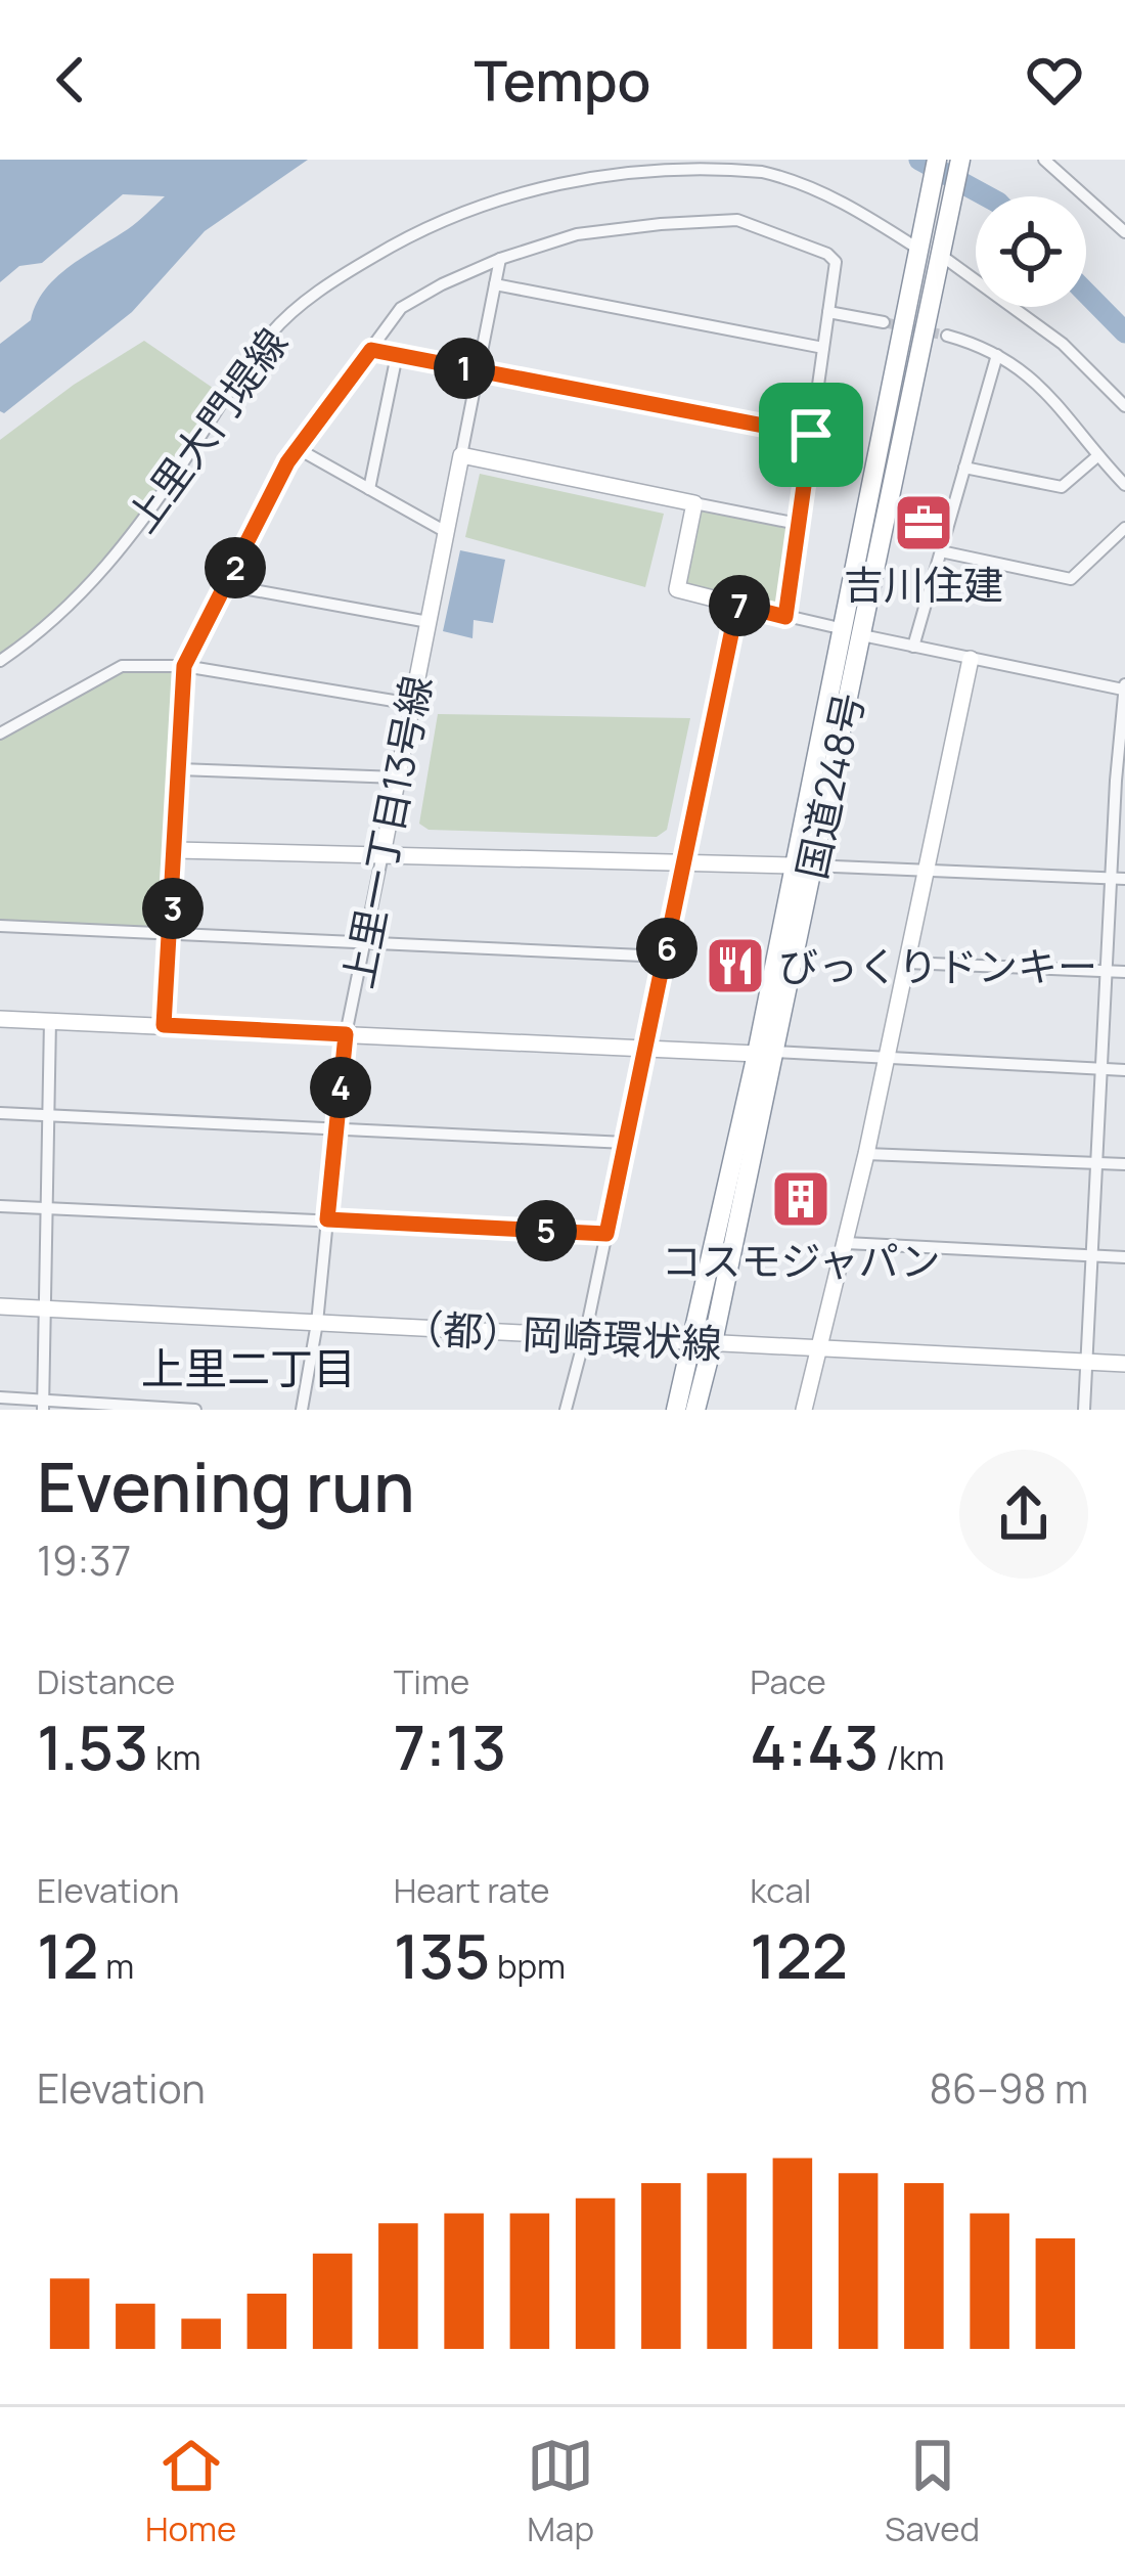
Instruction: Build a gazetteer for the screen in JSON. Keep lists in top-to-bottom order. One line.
{"streets":{"highway":["国道248号"],"street":["上里大門堤線","上里一丁目13号線","（都）岡崎環状線"]},"crossings":[["上里大門堤線","国道248号"],["国道248号","（都）岡崎環状線"],["上里一丁目13号線","（都）岡崎環状線"]],"districts":["上里二丁目"],"places":{"office":["吉川住建"],"restaurant":["びっくりドンキー"],"building":["コスモジャパン"]},"page":{"header":"Tempo","pins":["1","2","7","3","6","4","5"],"heading":["Evening run","19:37"],"stats":[["Distance","1.53 km"],["Time","7:13"],["Pace","4:43 /km"],["Elevation","12 m"],["Heart rate","135 bpm"],["kcal","122"]],"chart":["Elevation","86–98 m"],"tabs":["Home","Map","Saved"]}}
